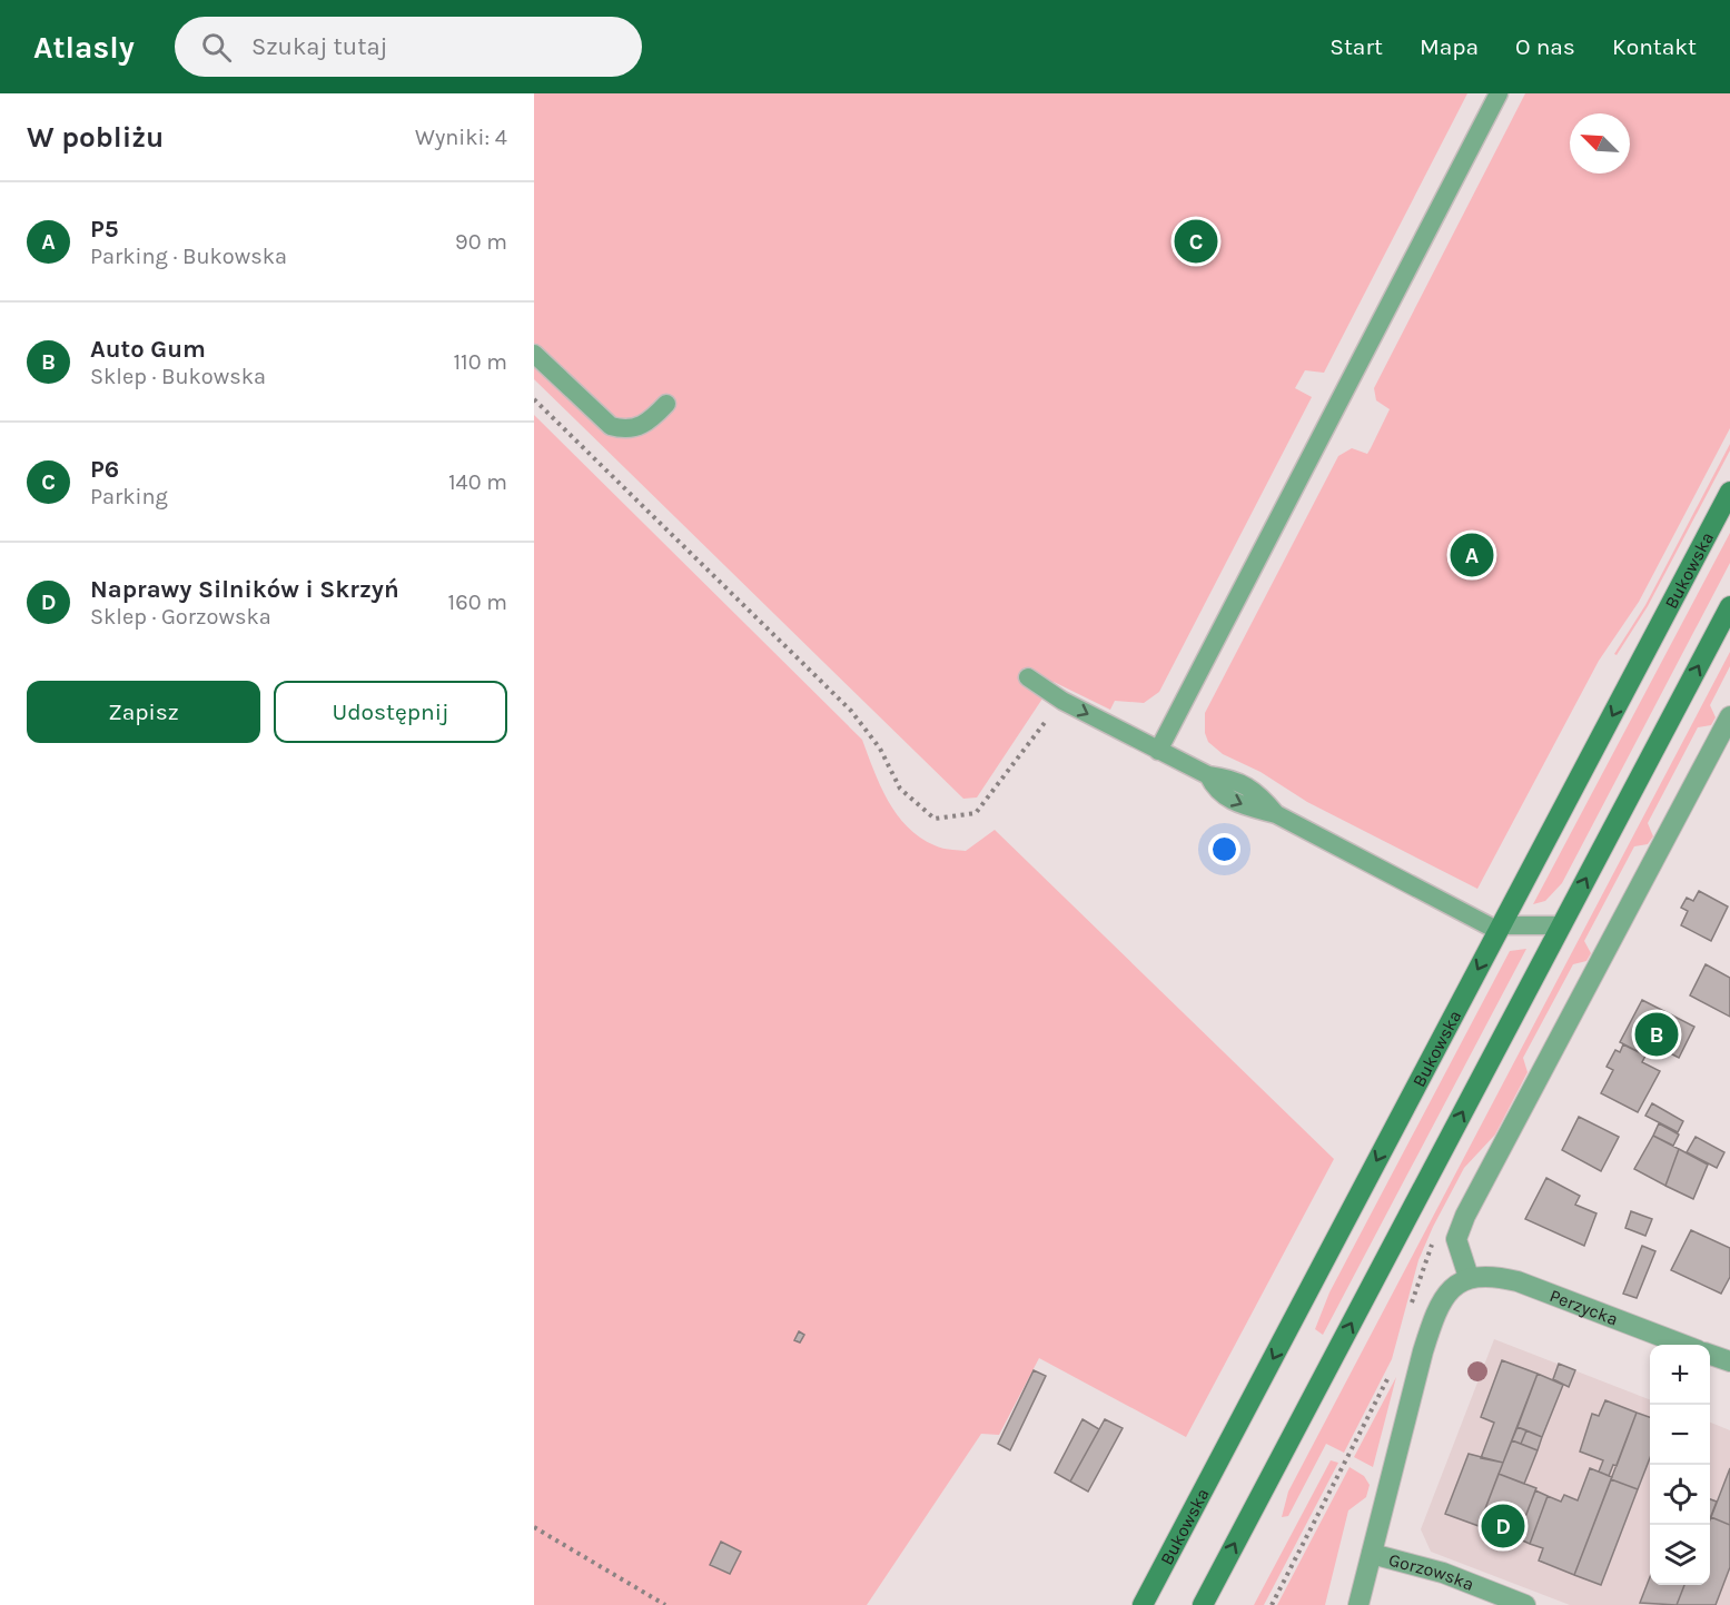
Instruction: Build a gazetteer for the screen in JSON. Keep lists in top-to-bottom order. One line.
{"streets":{"main road":["Bukowska"],"street":["Perzycka","Gorzowska"]},"north":"top left","page":{"header":"Atlasly","search":"Szukaj tutaj","nav":["Start","Mapa","O nas","Kontakt"],"heading":["W pobliżu","Wyniki: 4"],"list":[{"mark":"A","name":"P5","note":"Parking · Bukowska","value":"90 m"},{"mark":"B","name":"Auto Gum","note":"Sklep · Bukowska","value":"110 m"},{"mark":"C","name":"P6","note":"Parking","value":"140 m"},{"mark":"D","name":"Naprawy Silników i Skrzyń","note":"Sklep · Gorzowska","value":"160 m"}],"pins":["C","A","B","D"],"buttons":["Zapisz","Udostępnij"],"map_buttons":["+","−"]}}
